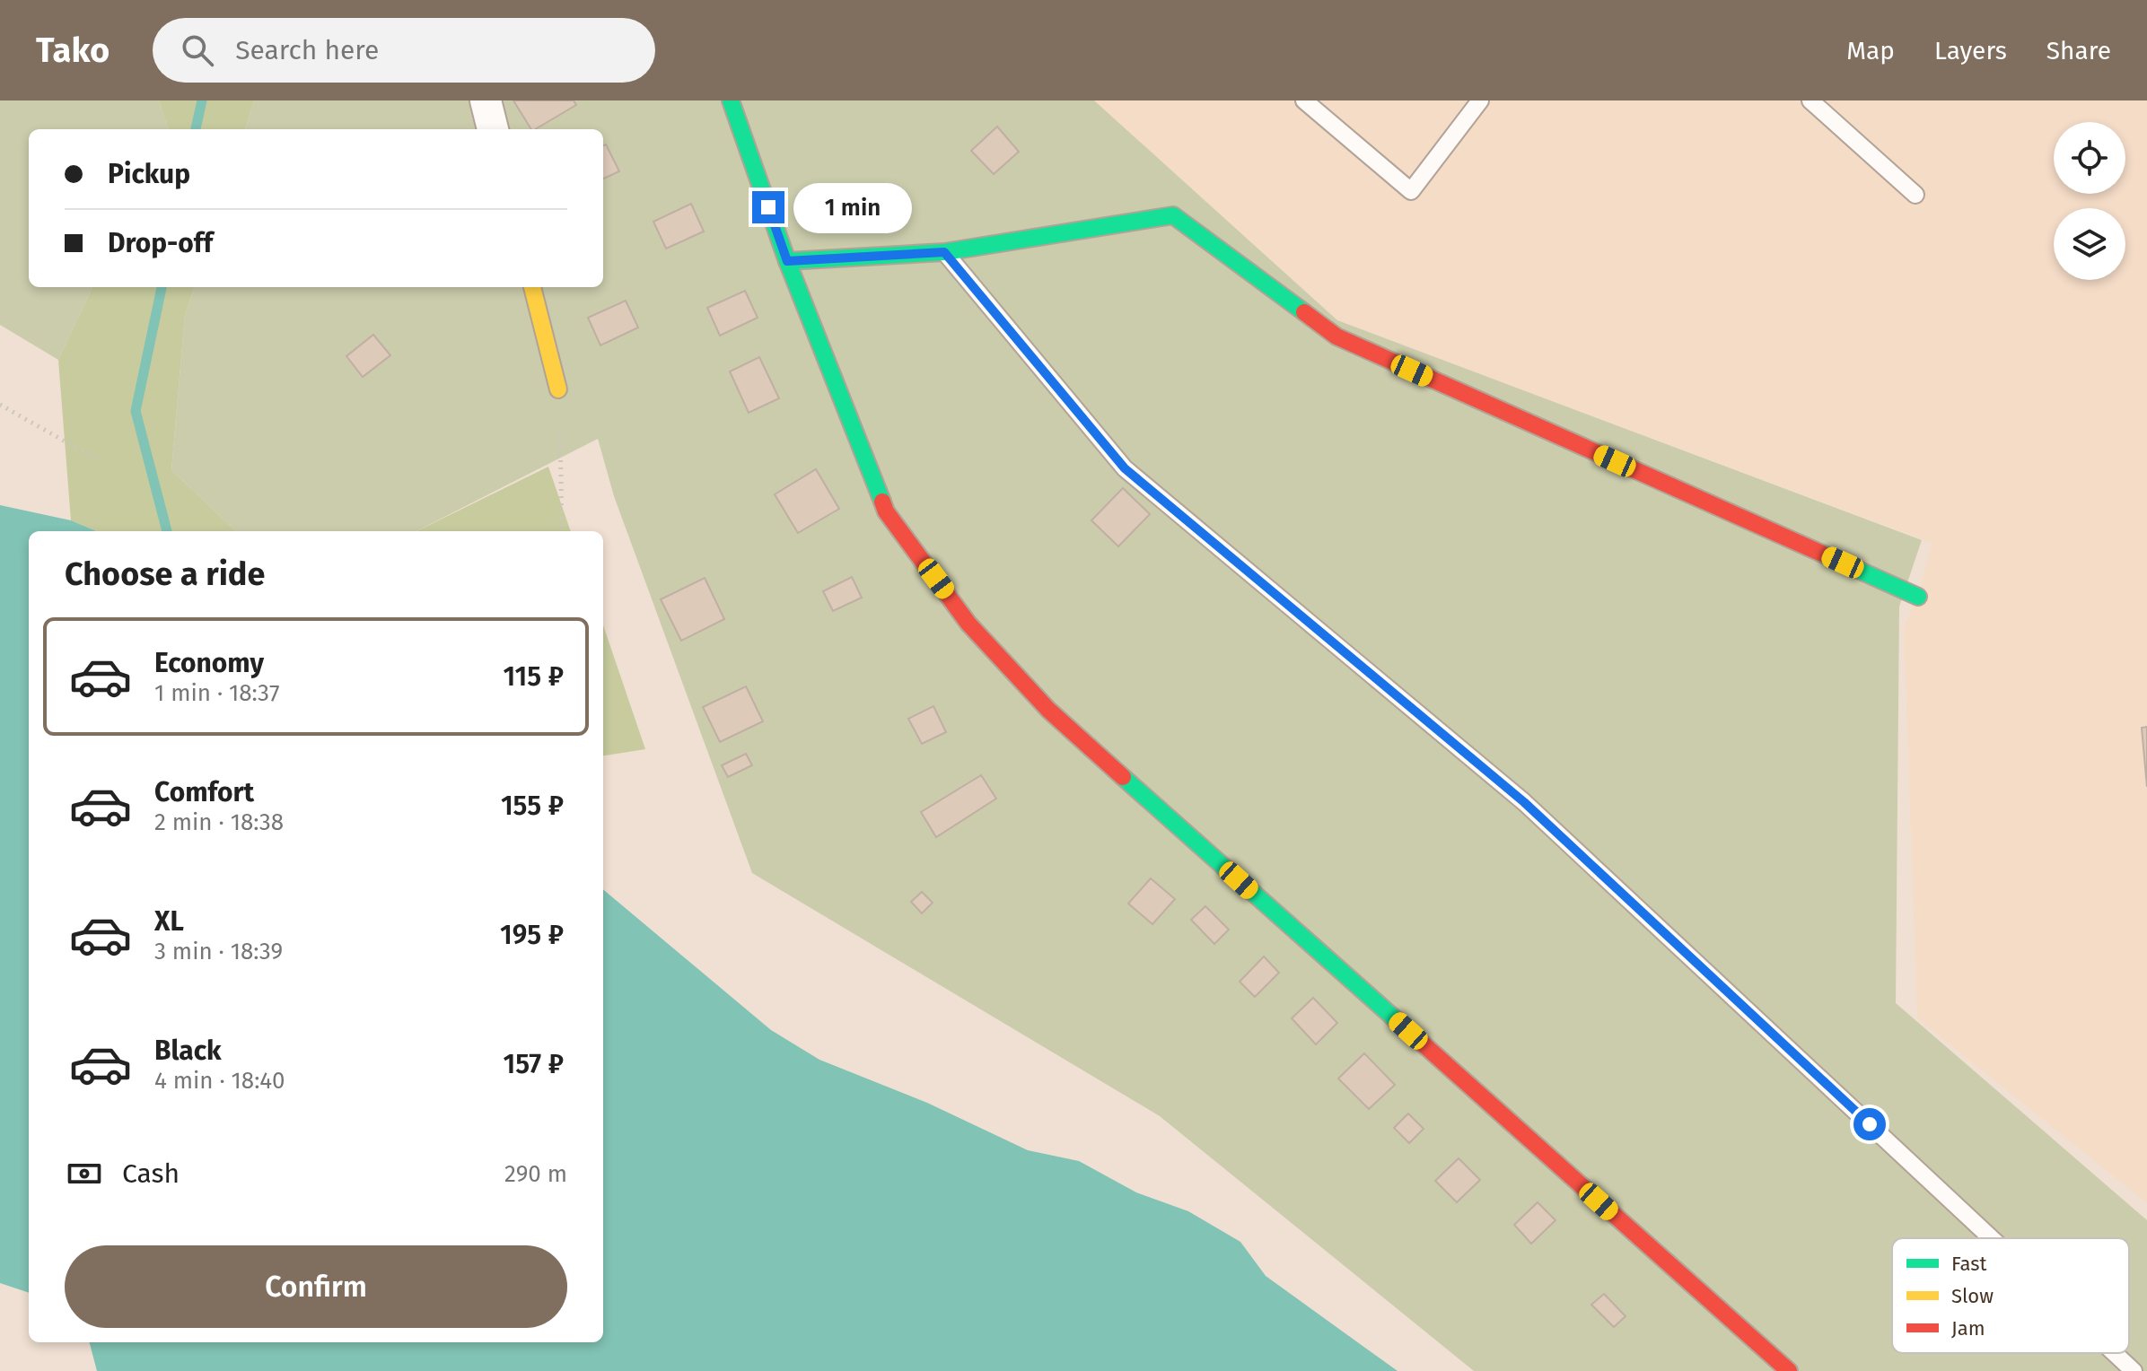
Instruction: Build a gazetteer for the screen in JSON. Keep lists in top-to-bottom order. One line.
{"legend":["Fast","Slow","Jam"],"page":{"header":"Tako","search":"Search here","nav":["Map","Layers","Share"],"banner":["Pickup","Drop-off"],"bubble":"1 min","heading":"Choose a ride","list":[{"name":"Economy","note":"1 min · 18:37","value":"115 ₽"},{"name":"Comfort","note":"2 min · 18:38","value":"155 ₽"},{"name":"XL","note":"3 min · 18:39","value":"195 ₽"},{"name":"Black","note":"4 min · 18:40","value":"157 ₽"}],"pay":["Cash","290 m"],"buttons":"Confirm"}}
